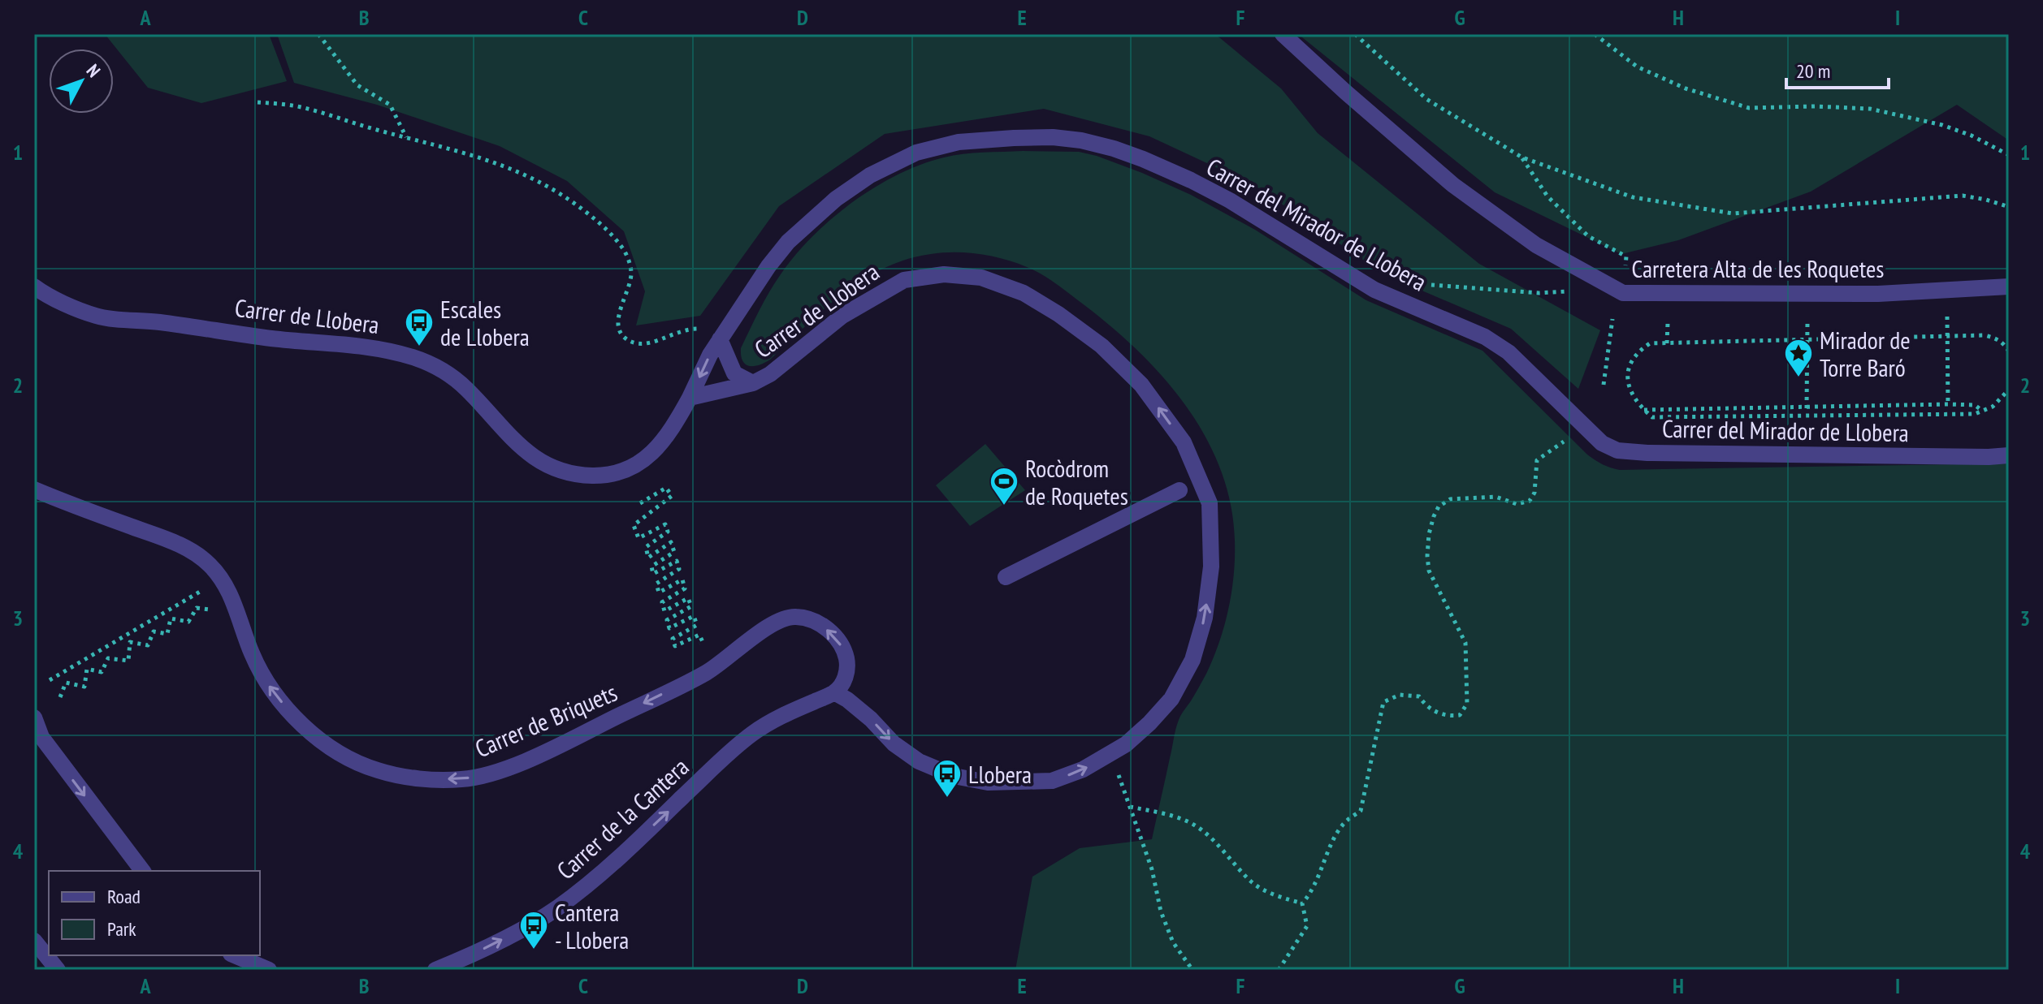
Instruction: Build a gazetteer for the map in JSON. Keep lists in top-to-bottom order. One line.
{"streets":{"street":["Carrer del Mirador de Llobera","Carretera Alta de les Roquetes","Carrer de Llobera","Carrer de Briquets","Carrer de la Cantera"]},"crossings":[["Carrer del Mirador de Llobera","Carrer de Llobera"],["Carrer de Llobera","Carrer de Briquets"],["Carrer de Llobera","Carrer de la Cantera"],["Carrer de Briquets","Carrer de la Cantera"]],"one_way":["Carrer de la Cantera"],"places":{"bus stop":["Escales de Llobera","Llobera","Cantera - Llobera"],"place":["Mirador de Torre Baró"],"sports":["Rocòdrom de Roquetes"]},"legend":["Road","Park"],"scale_bar":"20 m","north":"top right","grid":{"columns":["A","B","C","D","E","F","G","H","I"],"rows":["1","2","3","4"]}}
